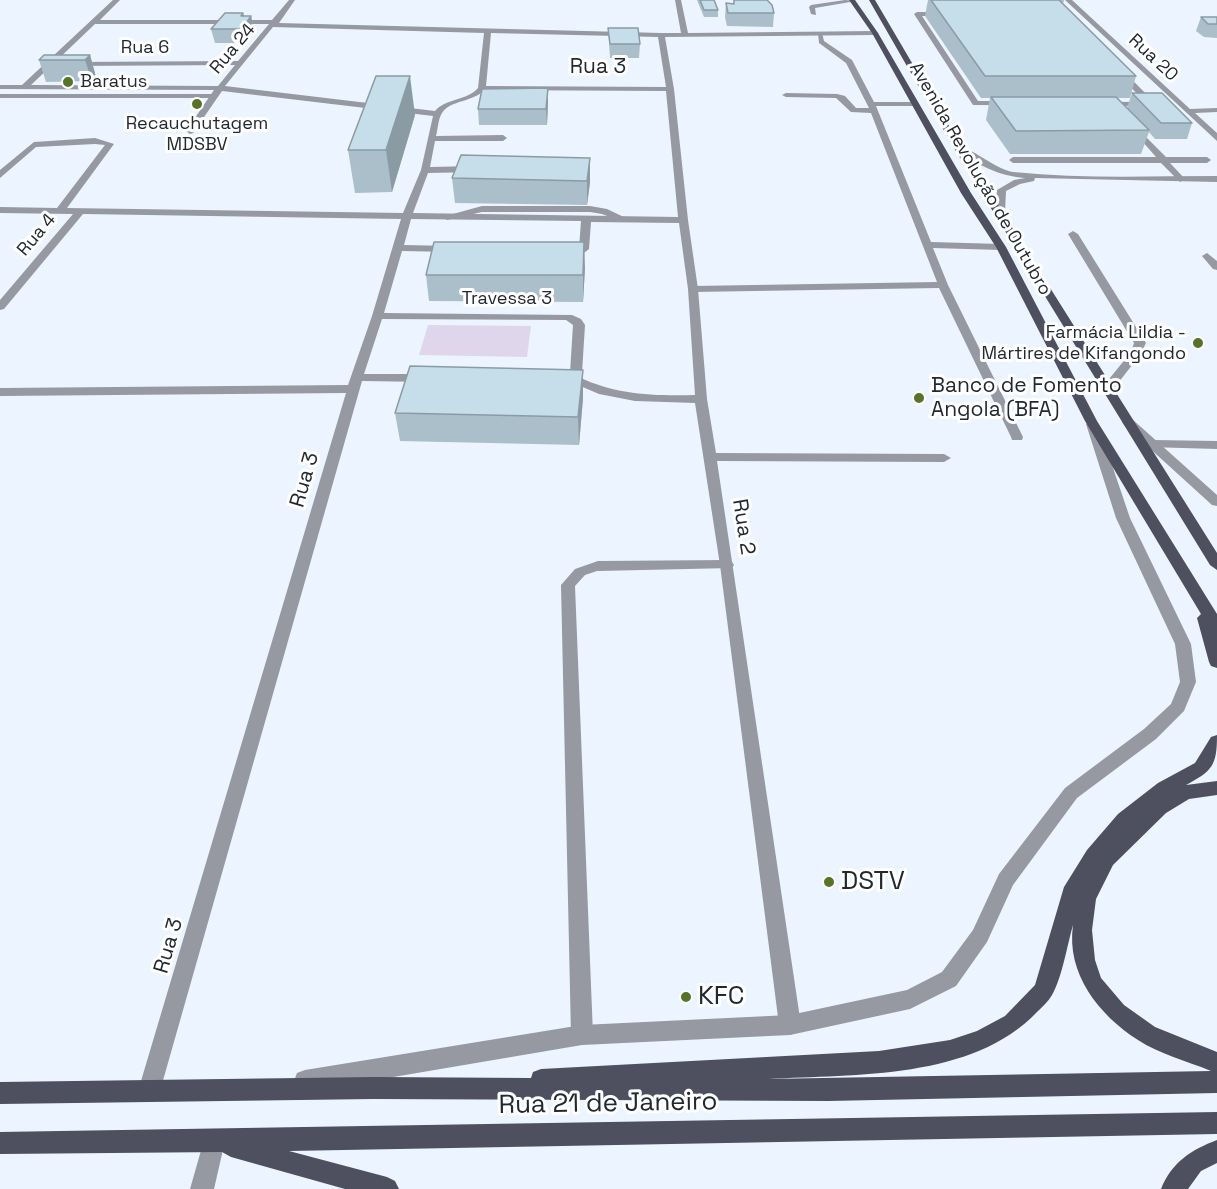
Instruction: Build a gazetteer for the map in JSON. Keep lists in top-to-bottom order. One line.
{"streets":{"main road":["Avenida Revolução de Outubro","Rua 21 de Janeiro"],"street":["Rua 6","Rua 24","Rua 20","Rua 3","Rua 4","Travessa 3","Rua 2"]},"crossings":[["Rua 6","Rua 24"],["Rua 3","Travessa 3"],["Rua 3","Rua 2"],["Rua 3","Rua 21 de Janeiro"]],"places":["Baratus","Recauchutagem MDSBV","Farmácia Lildia - Mártires de Kifangondo","Banco de Fomento Angola (BFA)","DSTV","KFC"]}
